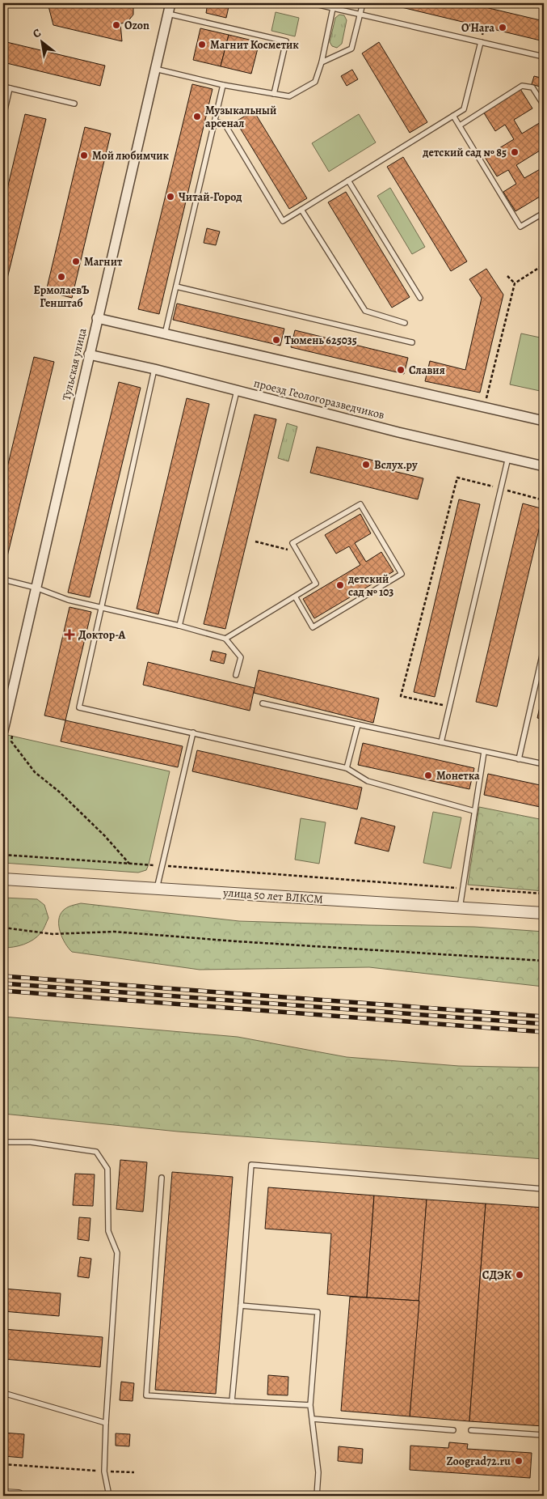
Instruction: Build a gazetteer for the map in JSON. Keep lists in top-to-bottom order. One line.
{"streets":{"street":["Тульская улица","проезд Геологоразведчиков","улица 50 лет ВЛКСМ"]},"crossings":[["Тульская улица","проезд Геологоразведчиков"]],"places":{"other":["Ozon","O'Hara","Магнит Косметик","Музыкальный арсенал","детский сад № 85","Мой любимчик","Читай-Город","Магнит","ЕрмолаевЪ Генштаб","Тюмень 625035","Славия","Вслух.ру","детский сад № 103","Монетка","СДЭК","Zoograd72.ru"],"health":["Доктор-А"]},"north":"top left"}
